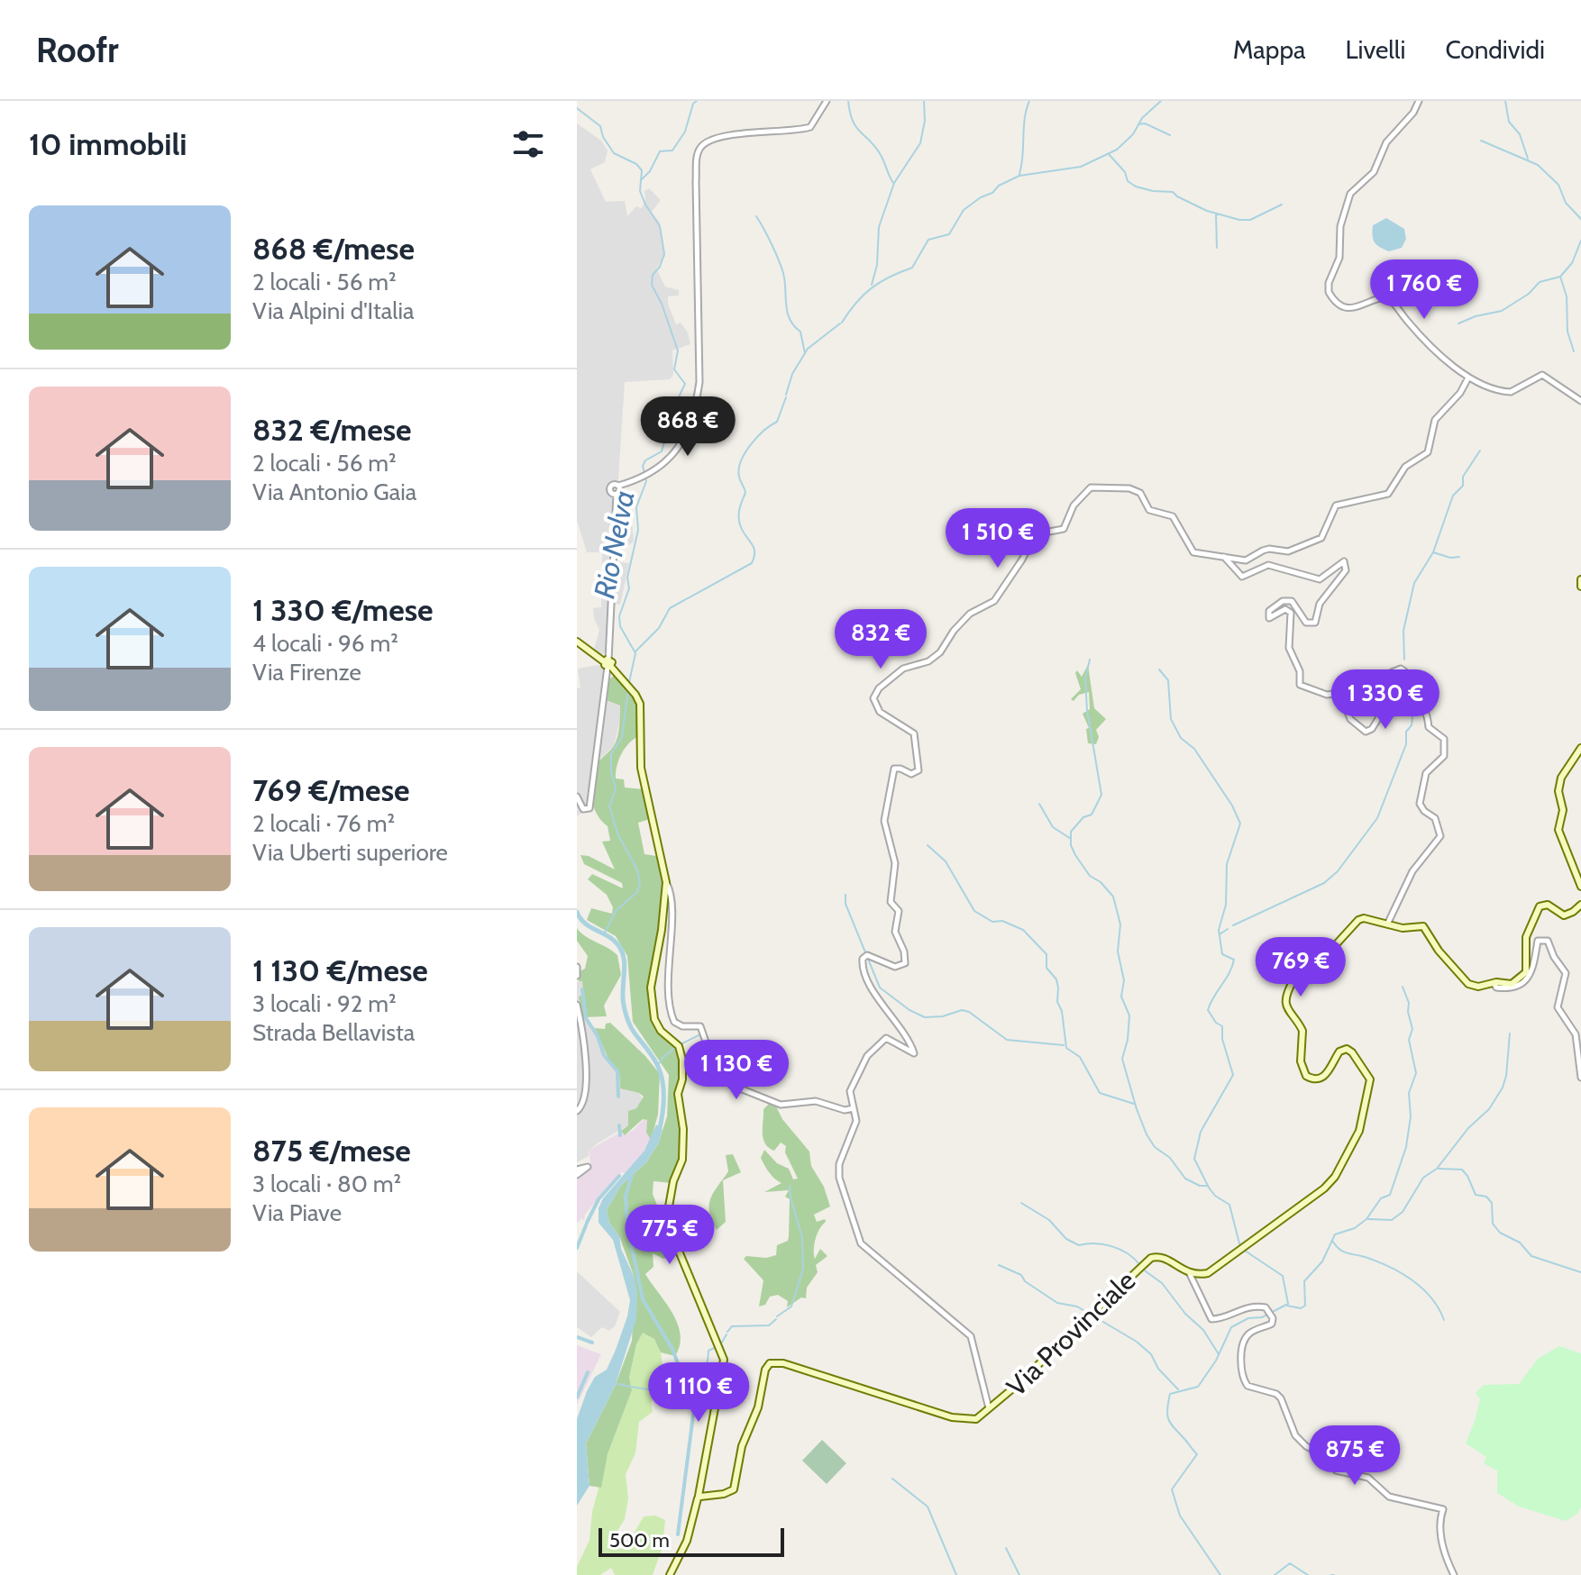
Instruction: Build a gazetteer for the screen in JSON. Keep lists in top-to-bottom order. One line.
{"streets":{"main road":["Via Provinciale"]},"water":["Rio Nelva"],"scale_bar":"500 m","page":{"header":"Roofr","nav":["Mappa","Livelli","Condividi"],"heading":"10 immobili","list":[{"name":"868 €/mese","note":"2 locali · 56 m² · Via Alpini d'Italia"},{"name":"832 €/mese","note":"2 locali · 56 m² · Via Antonio Gaia"},{"name":"1 330 €/mese","note":"4 locali · 96 m² · Via Firenze"},{"name":"769 €/mese","note":"2 locali · 76 m² · Via Uberti superiore"},{"name":"1 130 €/mese","note":"3 locali · 92 m² · Strada Bellavista"},{"name":"875 €/mese","note":"3 locali · 80 m² · Via Piave"}],"price":["1 760 €","868 €","1 510 €","832 €","1 330 €","769 €","1 130 €","775 €","1 110 €","875 €"],"scale":"500 m"}}
